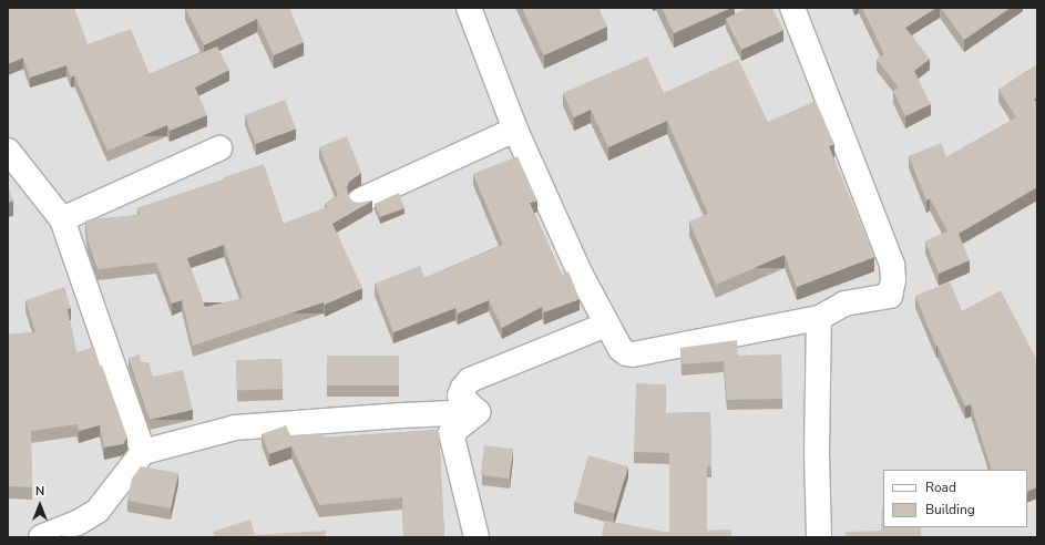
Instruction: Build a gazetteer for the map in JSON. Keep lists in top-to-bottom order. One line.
{"legend":["Road","Building"],"north":"top"}
